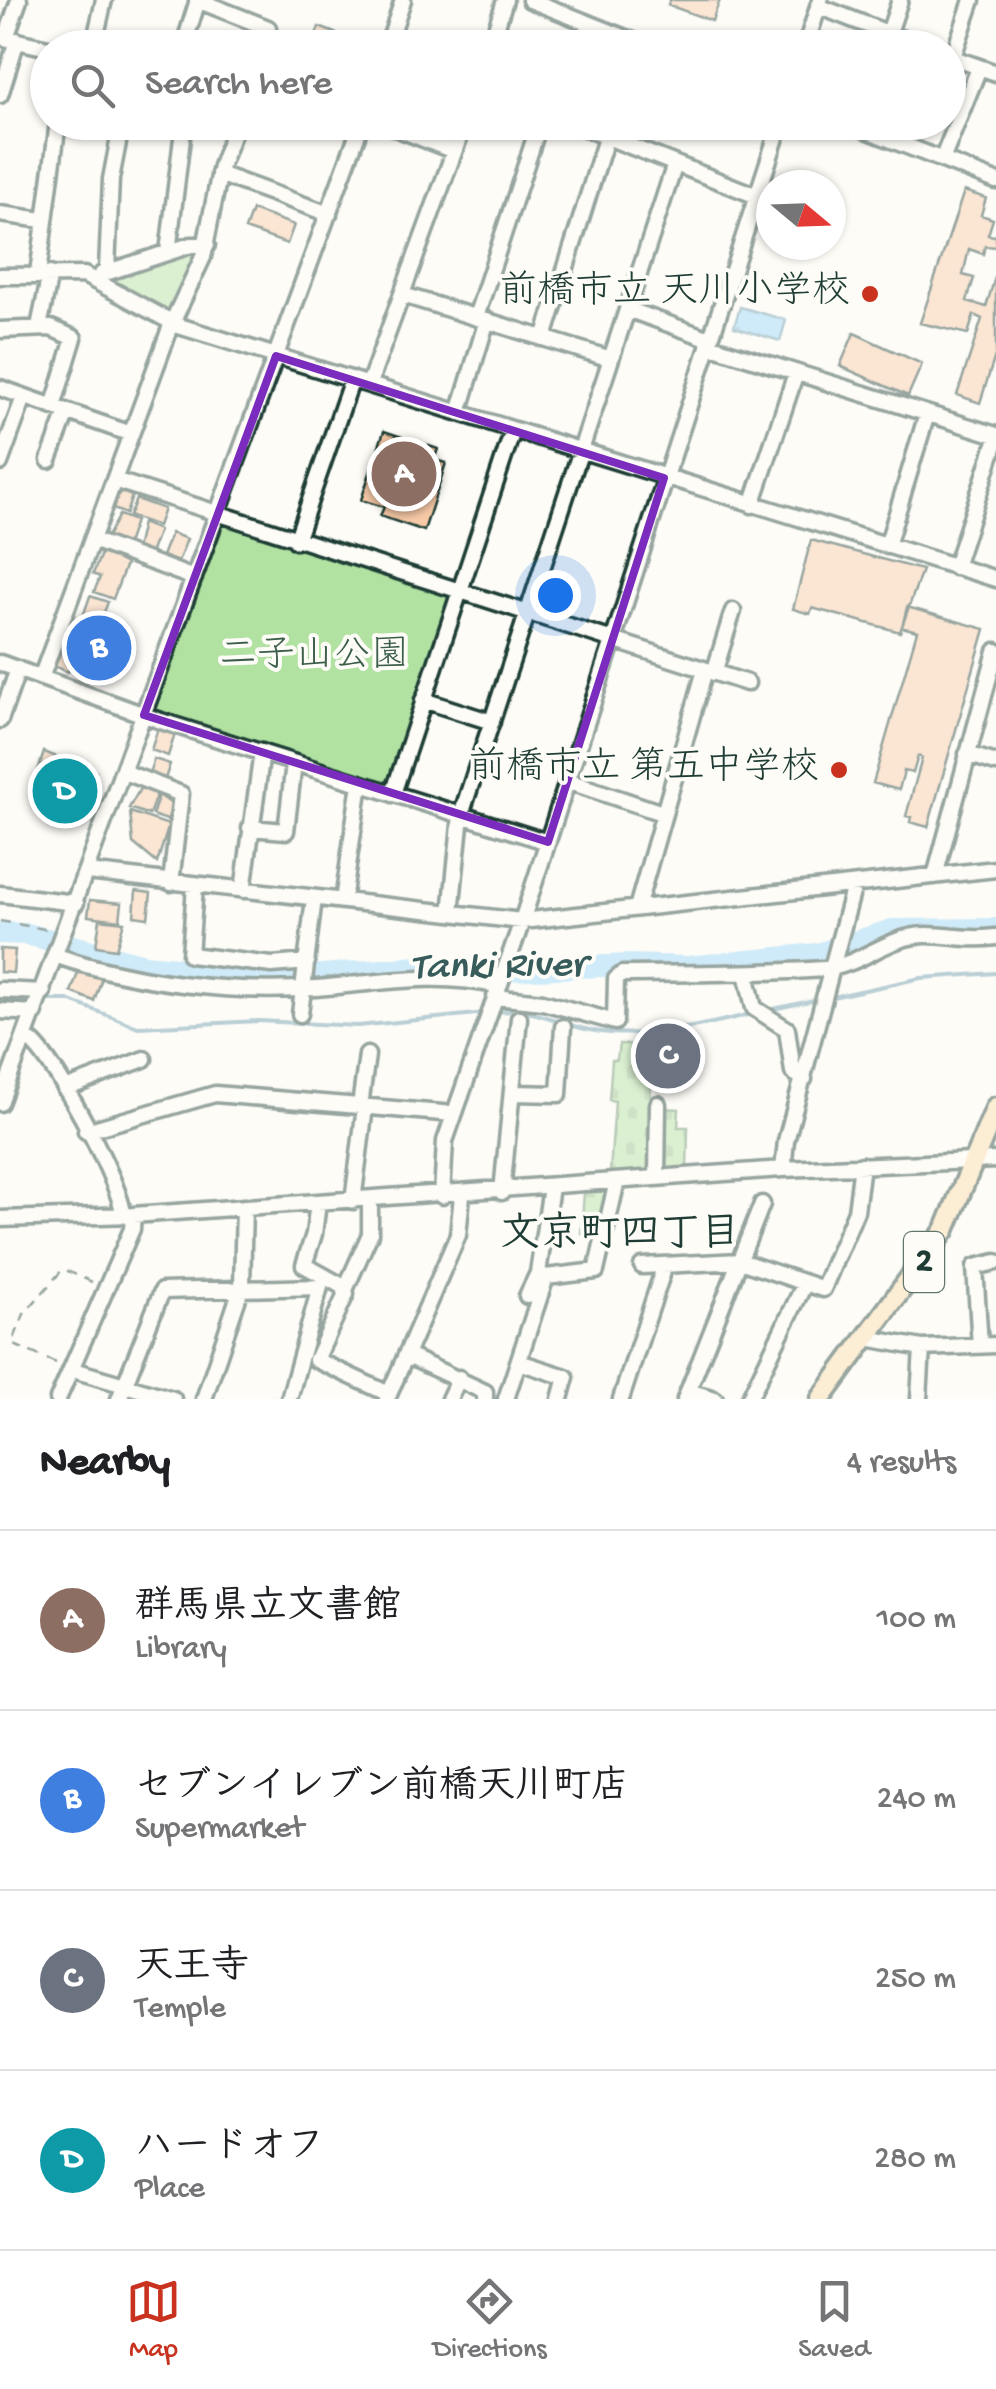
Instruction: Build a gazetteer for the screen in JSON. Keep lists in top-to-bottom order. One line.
{"streets":{"main road":["2"]},"districts":["文京町四丁目"],"water":["Tanki River"],"parks":["二子山公園"],"places":["前橋市立 天川小学校","前橋市立 第五中学校"],"north":"right","page":{"search":"Search here","pins":["A","B","D","C"],"heading":["Nearby","4 results"],"list":[{"mark":"A","name":"群馬県立文書館","note":"Library","value":"100 m"},{"mark":"B","name":"セブンイレブン前橋天川町店","note":"Supermarket","value":"240 m"},{"mark":"C","name":"天王寺","note":"Temple","value":"250 m"},{"mark":"D","name":"ハードオフ","note":"Place","value":"280 m"}],"nav":["Map","Directions","Saved"]}}
